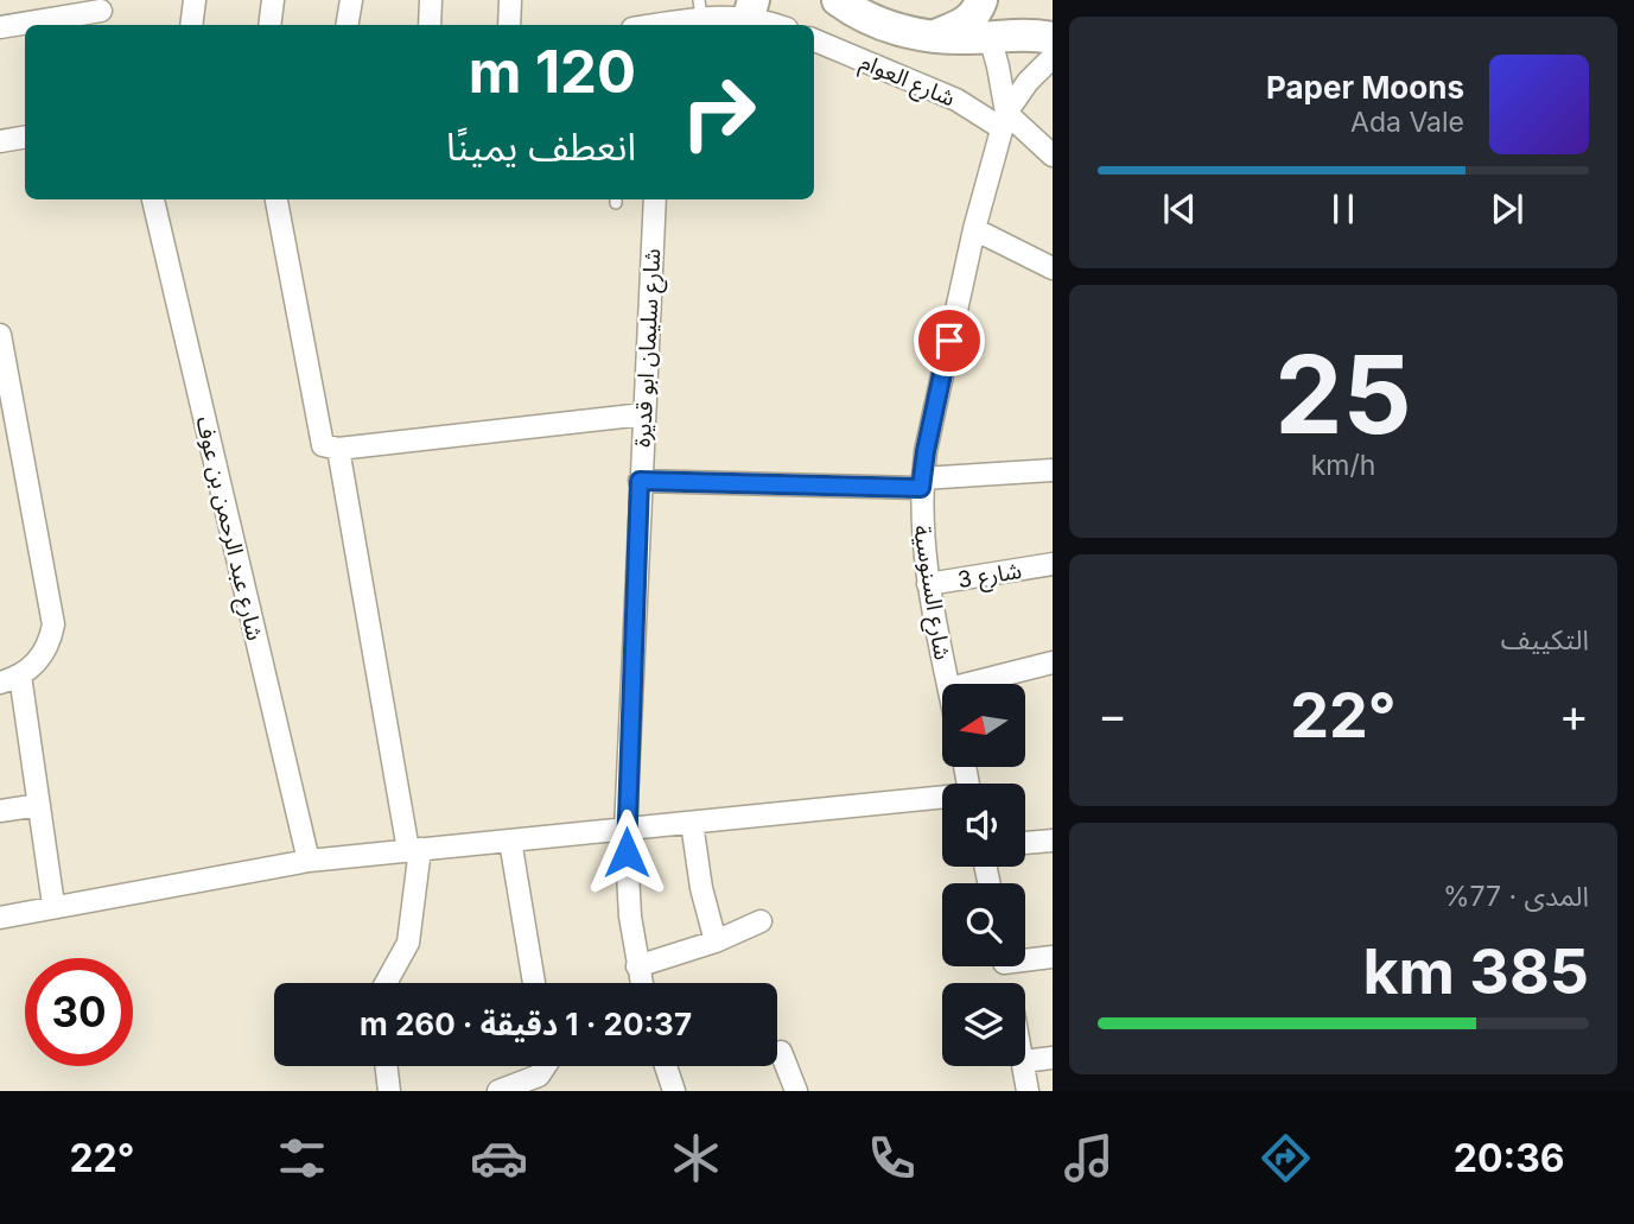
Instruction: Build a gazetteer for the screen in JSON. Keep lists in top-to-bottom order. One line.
{"streets":{"street":["شارع العوام","شارع سليمان ابو قديرة","شارع عبد الرحمن بن عوف","شارع 3","شارع السنوسية"]},"crossings":[["شارع العوام","شارع السنوسية"],["شارع 3","شارع السنوسية"]],"north":"left","page":{"turn":["120 m","انعطف يمينًا"],"song":["Paper Moons","Ada Vale"],"tile":[["25","km/h"],"التكييف",["المدى · 77%","385 km"]],"heat":["−","22°","+"],"limit":"30","trip":"20:37 · 1 دقيقة · 260 m","tabs":["20:36","22°"]}}
